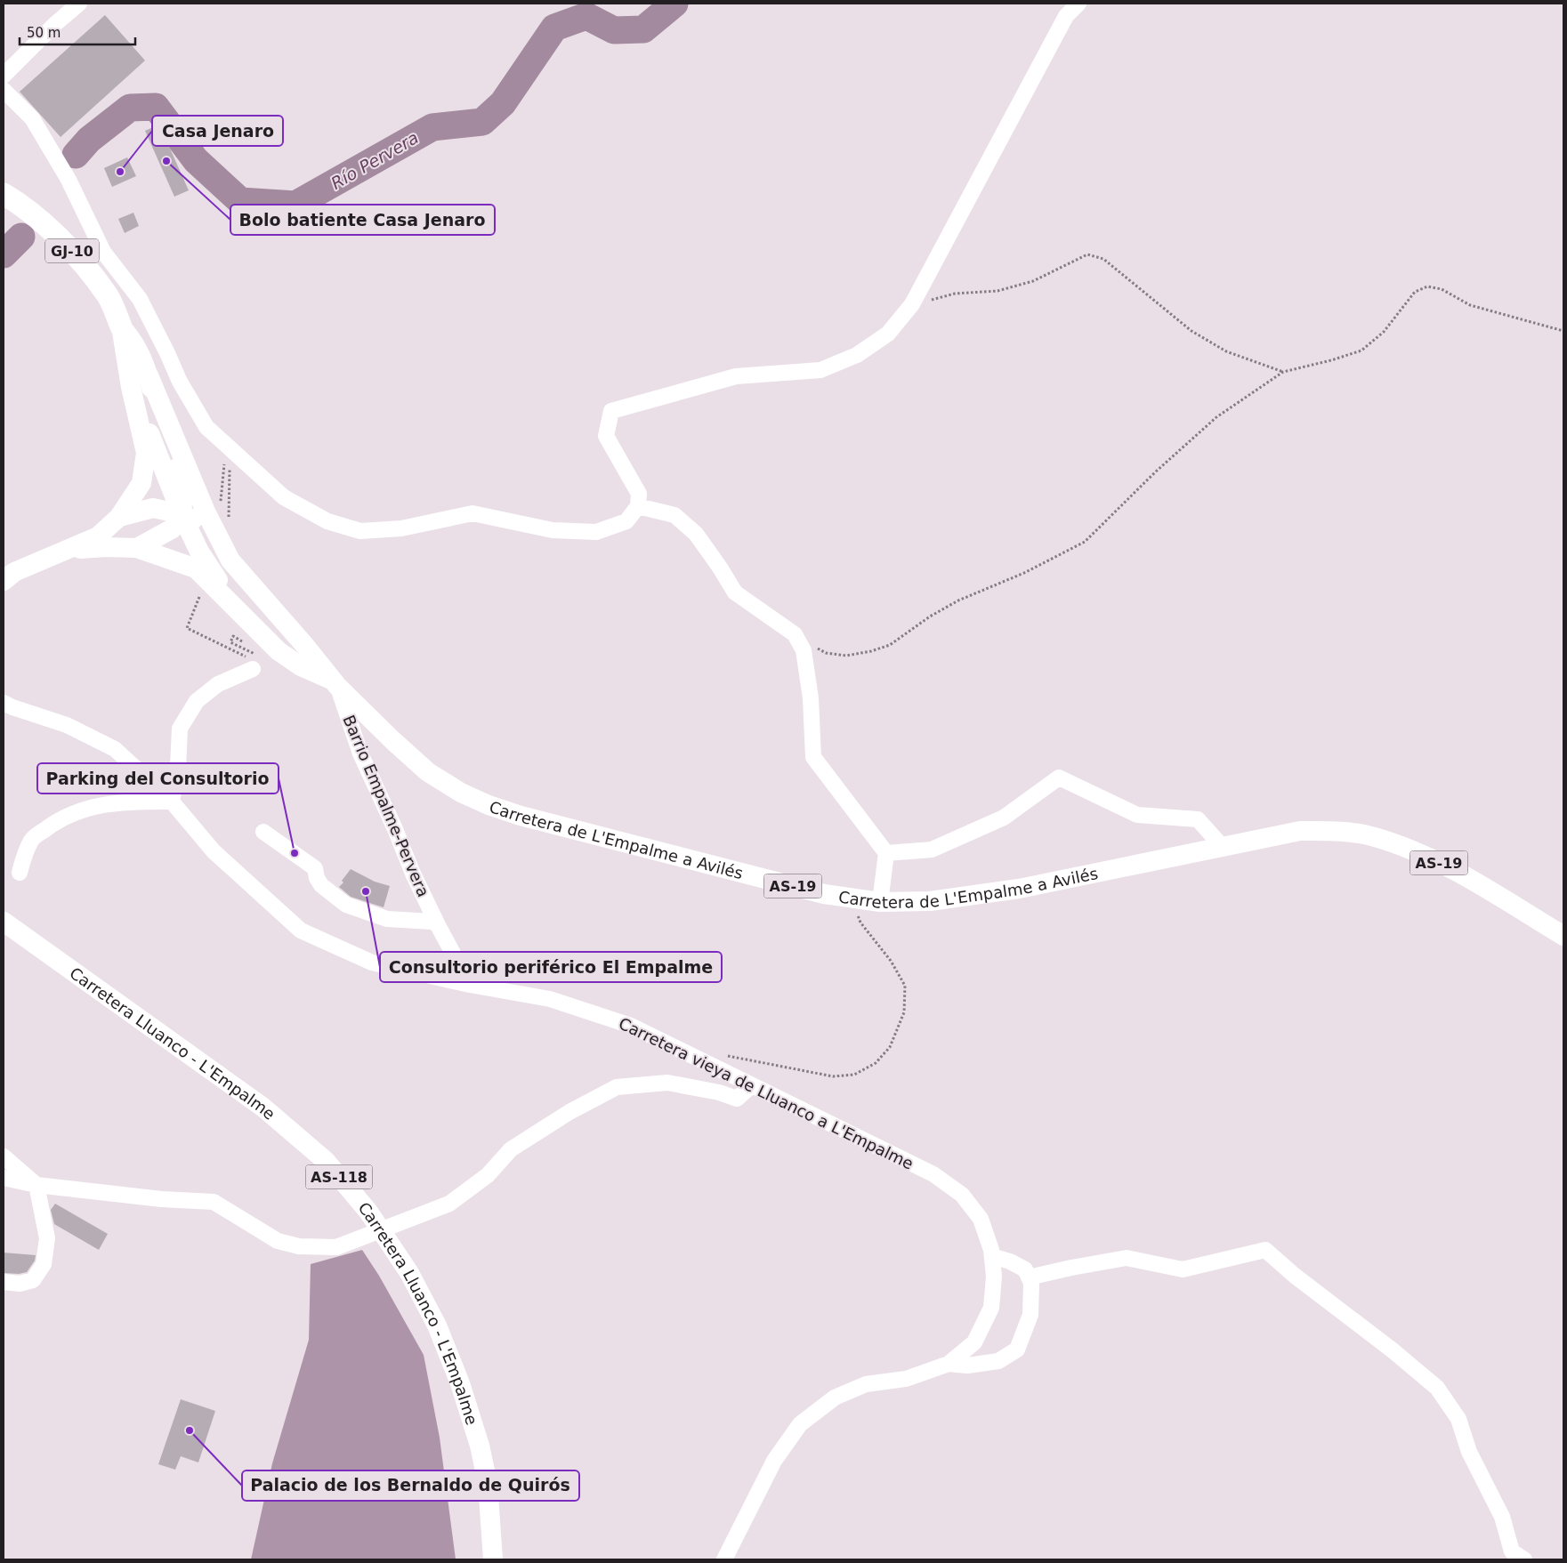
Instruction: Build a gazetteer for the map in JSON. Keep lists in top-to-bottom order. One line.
{"streets":{"highway":["GJ-10"],"main road":["Carretera de L'Empalme a Avilés","AS-19","Carretera Lluanco - L'Empalme","AS-118"],"street":["Barrio Empalme-Pervera","Carretera vieya de Lluanco a L'Empalme"]},"crossings":[["Barrio Empalme-Pervera","Carretera de L'Empalme a Avilés"],["Barrio Empalme-Pervera","Carretera vieya de Lluanco a L'Empalme"]],"water":["Río Pervera"],"places":["Bolo batiente Casa Jenaro","Casa Jenaro","Parking del Consultorio","Consultorio periférico El Empalme","Palacio de los Bernaldo de Quirós"],"scale_bar":"50 m"}
